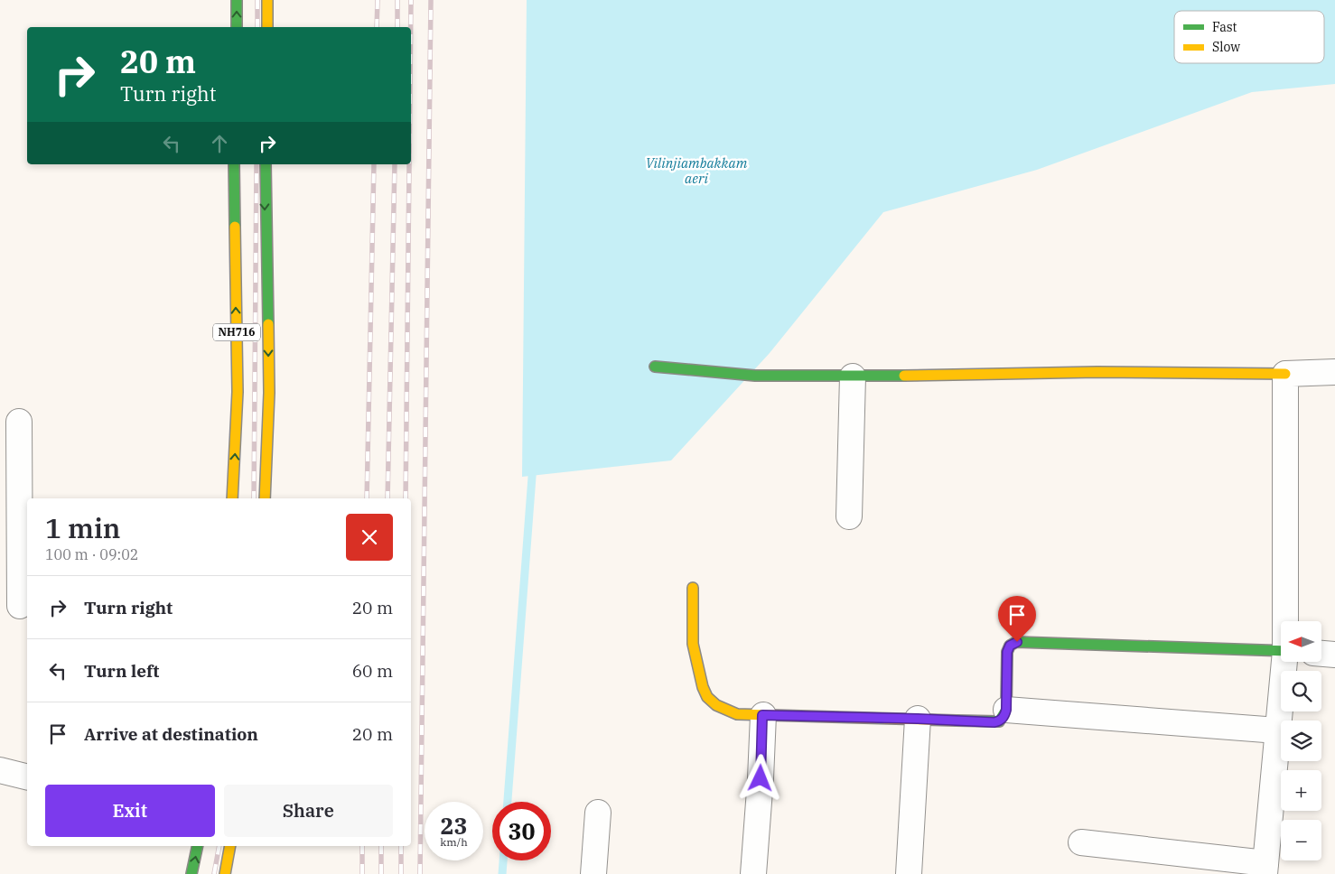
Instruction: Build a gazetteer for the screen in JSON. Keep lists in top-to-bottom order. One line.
{"streets":{"main road":["NH716"]},"water":["Vilinjiambakkam aeri"],"legend":["Fast","Slow"],"north":"left","page":{"turn":["20 m","Turn right"],"heading":["1 min","100 m · 09:02"],"list":[{"name":"Turn right","value":"20 m"},{"name":"Turn left","value":"60 m"},{"name":"Arrive at destination","value":"20 m"}],"map_buttons":["+","−"],"buttons":["Exit","Share"],"speed":"23 km/h","limit":"30"}}
